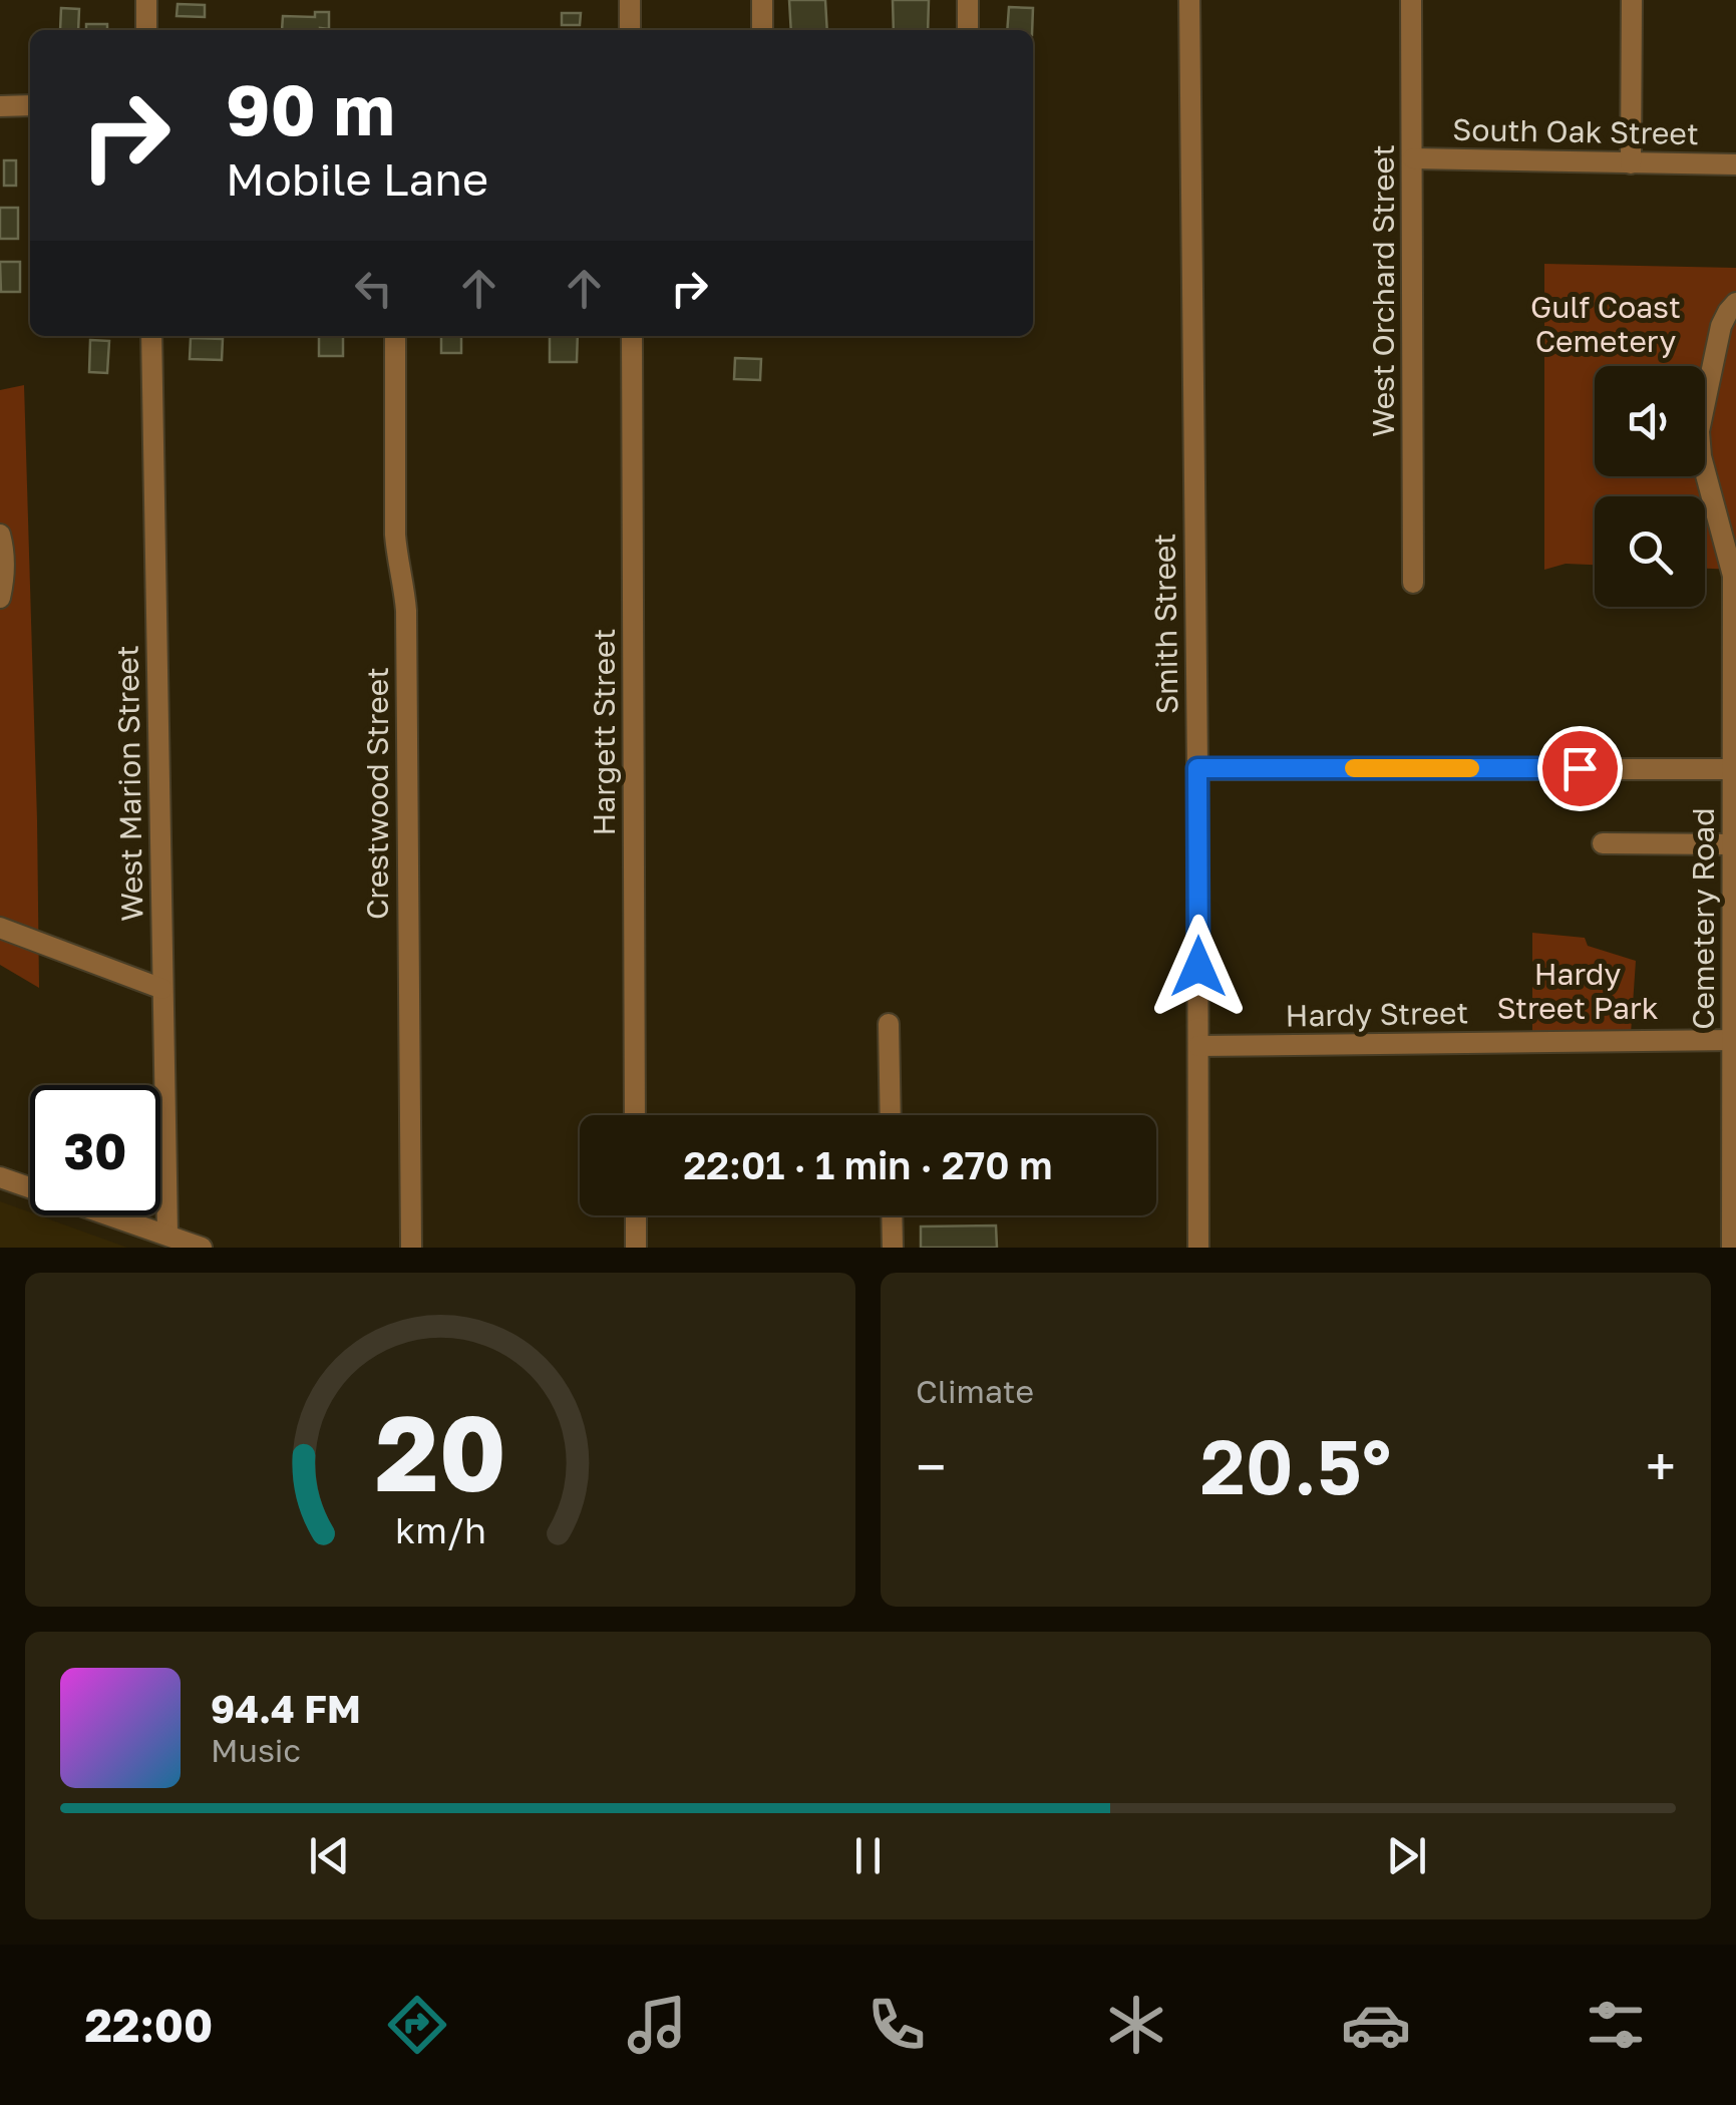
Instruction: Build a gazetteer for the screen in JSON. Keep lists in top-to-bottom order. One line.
{"streets":{"street":["South Oak Street","West Orchard Street","Smith Street","Hargett Street","West Marion Street","Crestwood Street","Cemetery Road","Hardy Street"]},"crossings":[["South Oak Street","West Orchard Street"],["Smith Street","Hardy Street"],["Cemetery Road","Hardy Street"]],"parks":["Gulf Coast Cemetery","Hardy Street Park"],"page":{"turn":["90 m","Mobile Lane"],"limit":"30","trip":"22:01 · 1 min · 270 m","tile":"Climate","heat":["−","20.5°","+"],"song":["94.4 FM","Music"],"tabs":"22:00","gauge":["20","km/h"]}}
